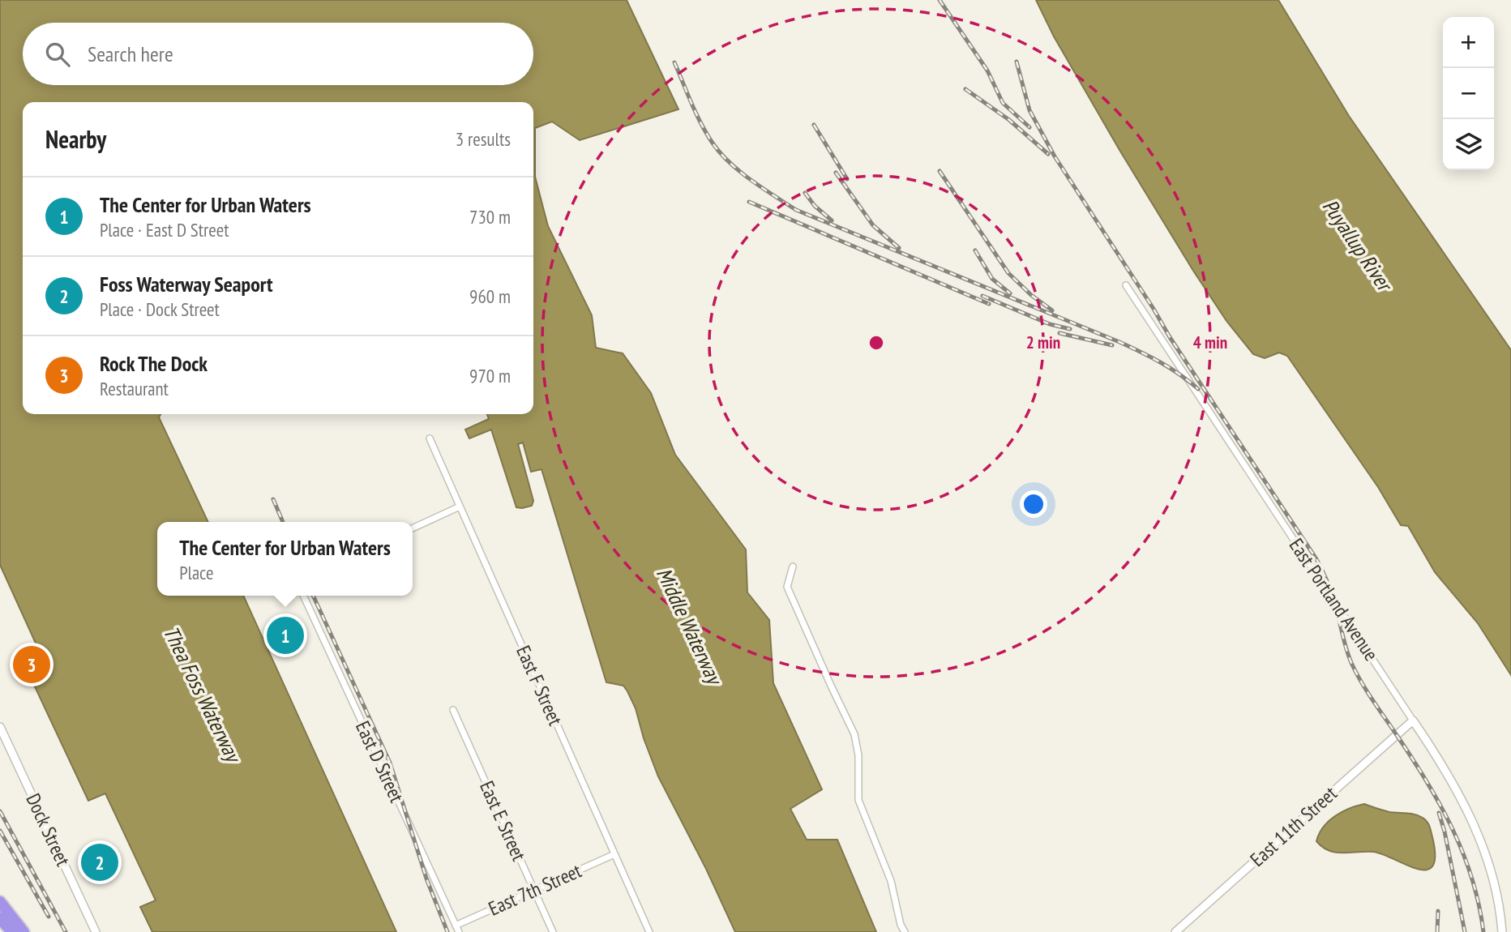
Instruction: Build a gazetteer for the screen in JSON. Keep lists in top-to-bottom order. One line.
{"streets":{"street":["East Portland Avenue","East F Street","East D Street","East E Street","East 11th Street","Dock Street","East 7th Street"]},"crossings":[["East Portland Avenue","East 11th Street"],["East F Street","East 7th Street"],["East D Street","East 7th Street"],["East E Street","East 7th Street"]],"water":["Puyallup River","Middle Waterway","Thea Foss Waterway"],"page":{"map_buttons":["+","−"],"search":"Search here","heading":["Nearby","3 results"],"list":[{"mark":"1","name":"The Center for Urban Waters","note":"Place · East D Street","value":"730 m"},{"mark":"2","name":"Foss Waterway Seaport","note":"Place · Dock Street","value":"960 m"},{"mark":"3","name":"Rock The Dock","note":"Restaurant","value":"970 m"}],"popup":["The Center for Urban Waters","Place"],"pins":["1","3","2"]},"rings":["2 min","4 min"]}
